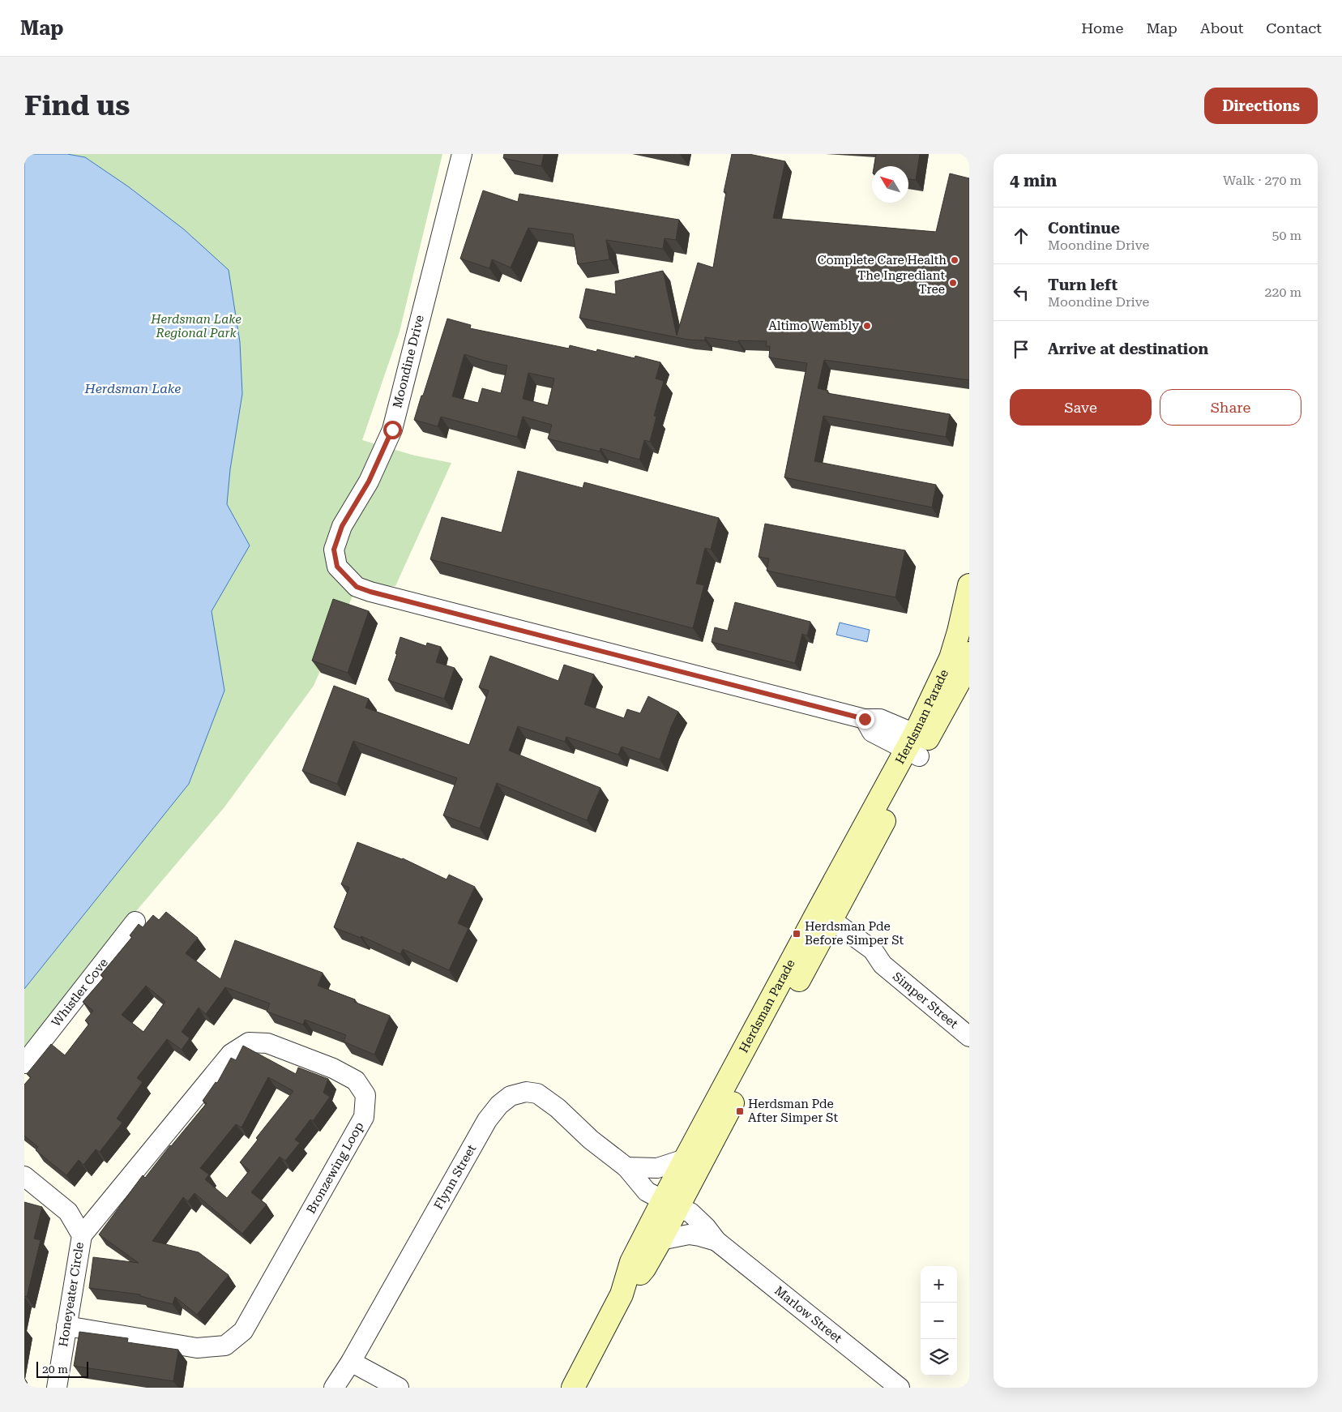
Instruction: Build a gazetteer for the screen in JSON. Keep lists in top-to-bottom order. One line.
{"streets":{"main road":["Herdsman Parade"],"street":["Moondine Drive","Whistler Cove","Simper Street","Bronzewing Loop","Flynn Street","Honeyeater Circle","Marlow Street"]},"crossings":[["Moondine Drive","Herdsman Parade"],["Herdsman Parade","Simper Street"],["Herdsman Parade","Flynn Street"],["Herdsman Parade","Marlow Street"],["Bronzewing Loop","Honeyeater Circle"],["Flynn Street","Marlow Street"]],"water":["Herdsman Lake"],"parks":["Herdsman Lake Regional Park"],"places":{"other":["Complete Care Health","The Ingrediant Tree","Altimo Wembly"],"transit":["Herdsman Pde Before Simper St","Herdsman Pde After Simper St"]},"scale_bar":"20 m","north":"top left","page":{"header":"Map","nav":["Home","Map","About","Contact"],"buttons":["Directions",["Save","Share"]],"title":"Find us","heading":["4 min","Walk · 270 m"],"list":[["Continue","Moondine Drive","50 m"],["Turn left","Moondine Drive","220 m"],"Arrive at destination"],"map_buttons":["+","−"],"scale":"20 m"}}
